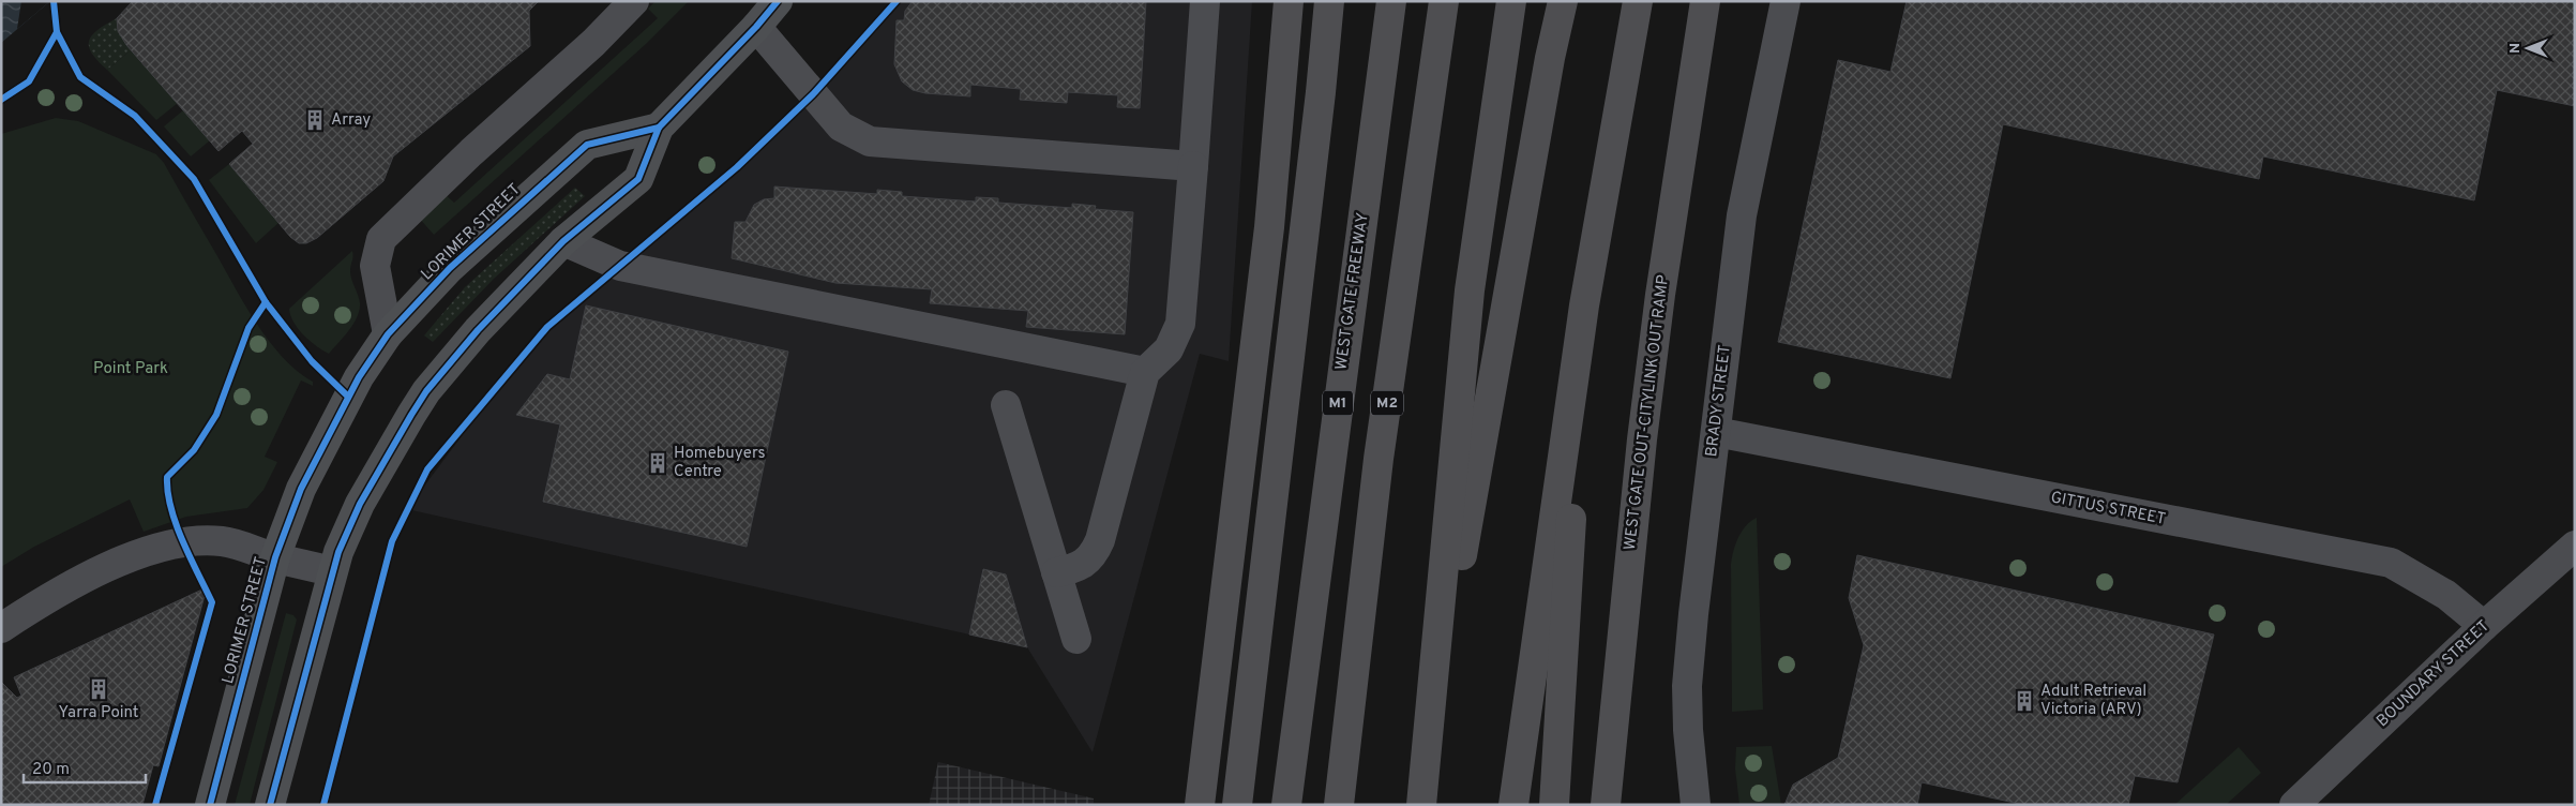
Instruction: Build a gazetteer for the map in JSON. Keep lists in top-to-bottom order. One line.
{"streets":{"highway":["WEST GATE FREEWAY","M1","M2","WEST GATE OUT-CITYLINK OUT RAMP"],"main road":["LORIMER STREET"],"street":["BRADY STREET","GITTUS STREET","BOUNDARY STREET"]},"crossings":[["BRADY STREET","GITTUS STREET"],["GITTUS STREET","BOUNDARY STREET"]],"parks":["Point Park"],"places":{"building":["Array","Homebuyers Centre","Yarra Point","Adult Retrieval Victoria (ARV)"]},"scale_bar":"20 m","north":"left"}
